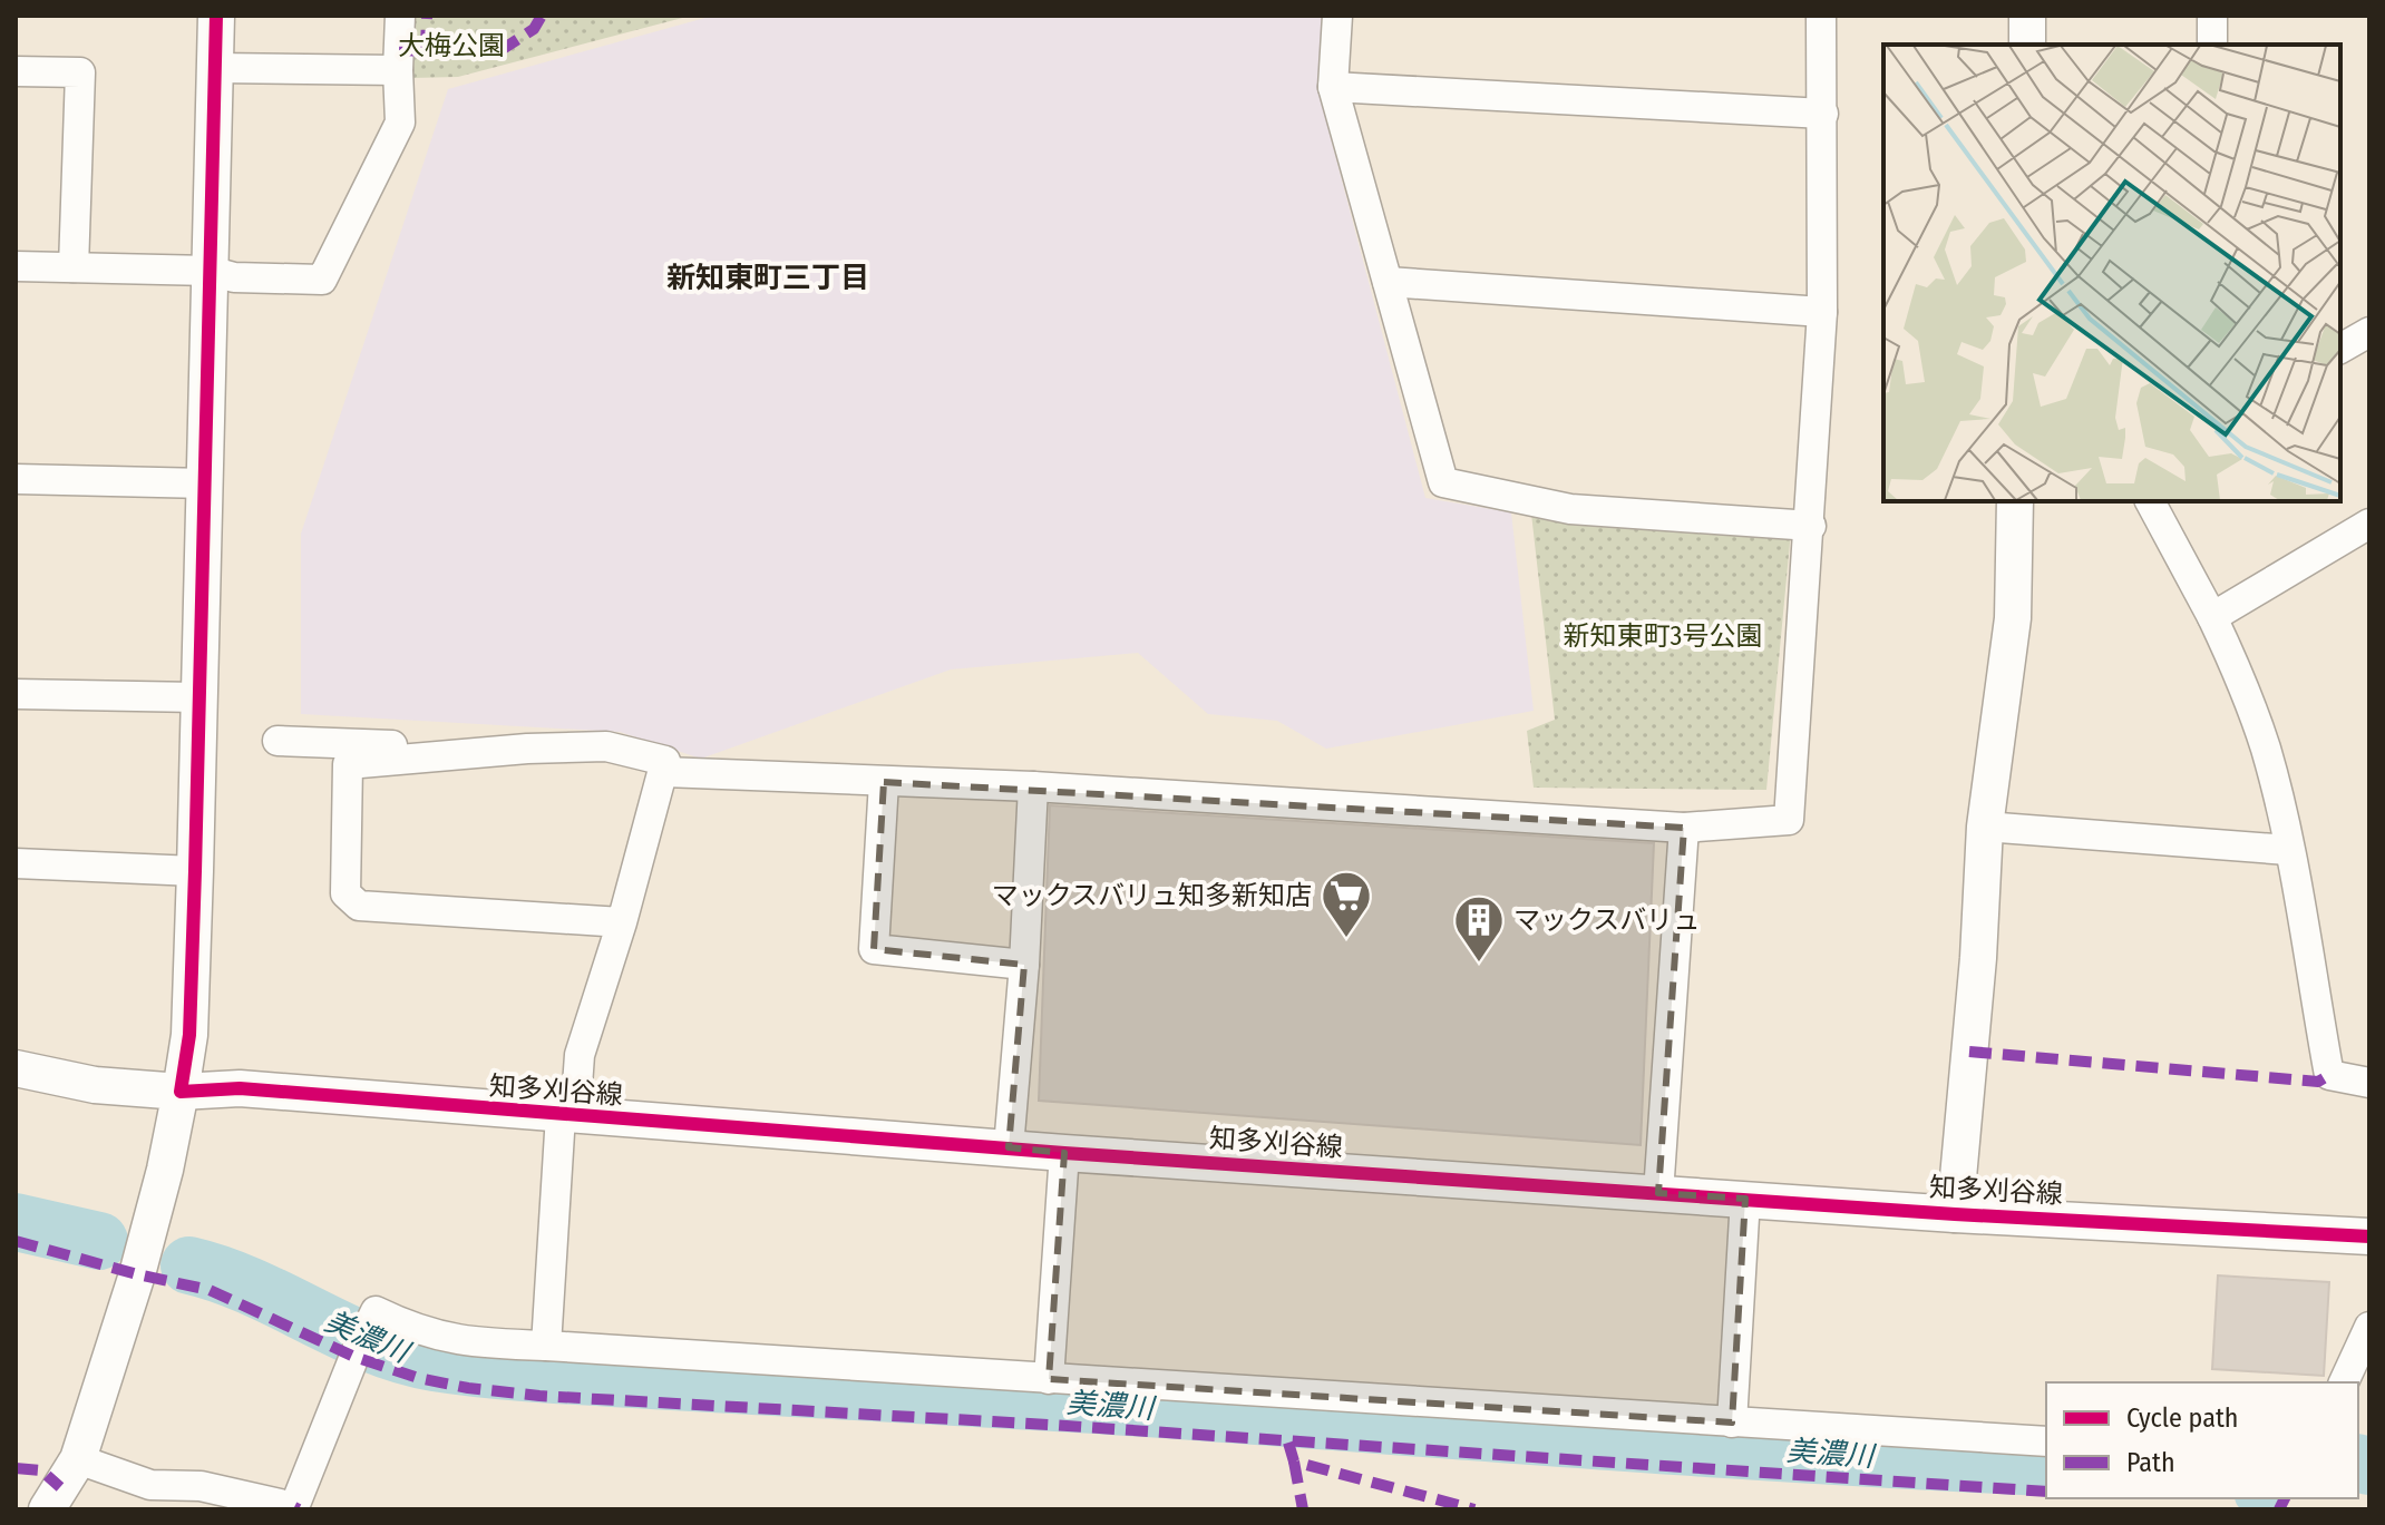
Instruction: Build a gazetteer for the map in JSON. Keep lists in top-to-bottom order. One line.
{"streets":{"street":["知多刈谷線"]},"districts":["新知東町三丁目"],"water":["美濃川"],"parks":["大梅公園","新知東町3号公園"],"places":{"supermarket":["マックスバリュ知多新知店"],"building":["マックスバリュ"]},"legend":["Cycle path","Path"]}
